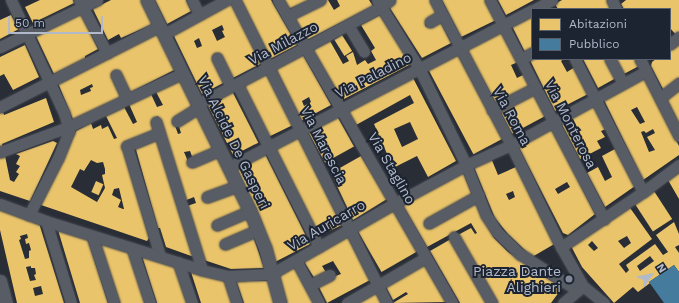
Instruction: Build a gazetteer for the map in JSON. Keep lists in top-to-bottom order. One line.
{"streets":{"street":["Via Milazzo","Via Paladino","Via Roma","Via Monterosa","Via Alcide De Gasperi","Via Marescia","Via Staglino","Via Auricarro"]},"crossings":[["Via Milazzo","Via Alcide De Gasperi"],["Via Milazzo","Via Marescia"],["Via Milazzo","Via Staglino"],["Via Paladino","Via Roma"],["Via Paladino","Via Monterosa"],["Via Paladino","Via Alcide De Gasperi"],["Via Paladino","Via Marescia"],["Via Paladino","Via Staglino"],["Via Roma","Via Auricarro"],["Via Monterosa","Via Auricarro"],["Via Alcide De Gasperi","Via Auricarro"],["Via Marescia","Via Auricarro"],["Via Staglino","Via Auricarro"]],"places":["Piazza Dante Alighieri"],"legend":["Abitazioni","Pubblico"],"scale_bar":"50 m","north":"top right"}
